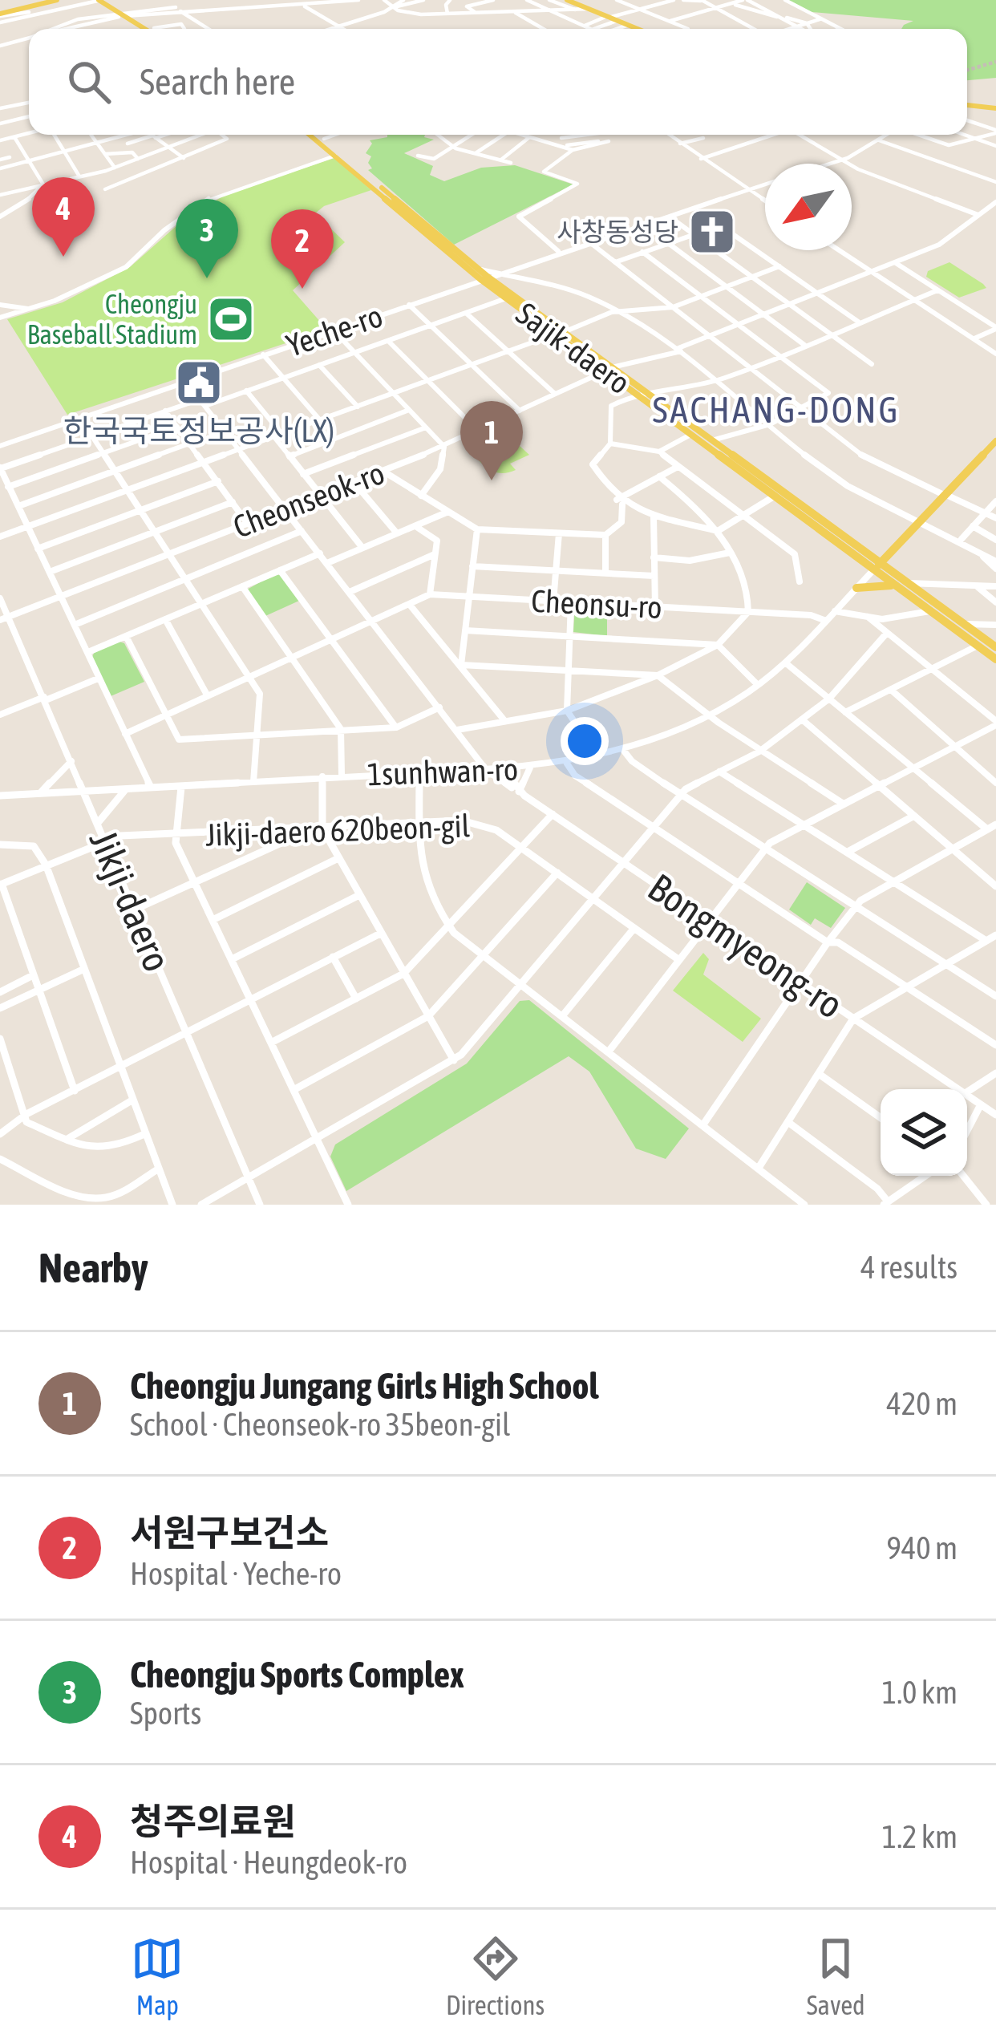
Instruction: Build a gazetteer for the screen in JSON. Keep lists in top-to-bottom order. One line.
{"streets":{"main road":["Sajik-daero","1sunhwan-ro"],"street":["Yeche-ro","Cheonseok-ro","Cheonsu-ro","Jikji-daero 620beon-gil","Jikji-daero","Bongmyeong-ro"]},"crossings":[["Yeche-ro","Sajik-daero"],["Sajik-daero","Cheonseok-ro"],["Sajik-daero","1sunhwan-ro"],["Cheonseok-ro","Jikji-daero"],["Cheonsu-ro","1sunhwan-ro"],["1sunhwan-ro","Jikji-daero"],["1sunhwan-ro","Bongmyeong-ro"],["Jikji-daero 620beon-gil","Jikji-daero"]],"districts":["SACHANG-DONG"],"places":{"church":["사창동성당"],"sports":["Cheongju Baseball Stadium"],"public building":["한국국토정보공사(LX)"]},"north":"bottom left","page":{"search":"Search here","pins":["4","3","2","1"],"heading":["Nearby","4 results"],"list":[{"mark":"1","name":"Cheongju Jungang Girls High School","note":"School · Cheonseok-ro 35beon-gil","value":"420 m"},{"mark":"2","name":"서원구보건소","note":"Hospital · Yeche-ro","value":"940 m"},{"mark":"3","name":"Cheongju Sports Complex","note":"Sports","value":"1.0 km"},{"mark":"4","name":"청주의료원","note":"Hospital · Heungdeok-ro","value":"1.2 km"}],"nav":["Map","Directions","Saved"]}}
